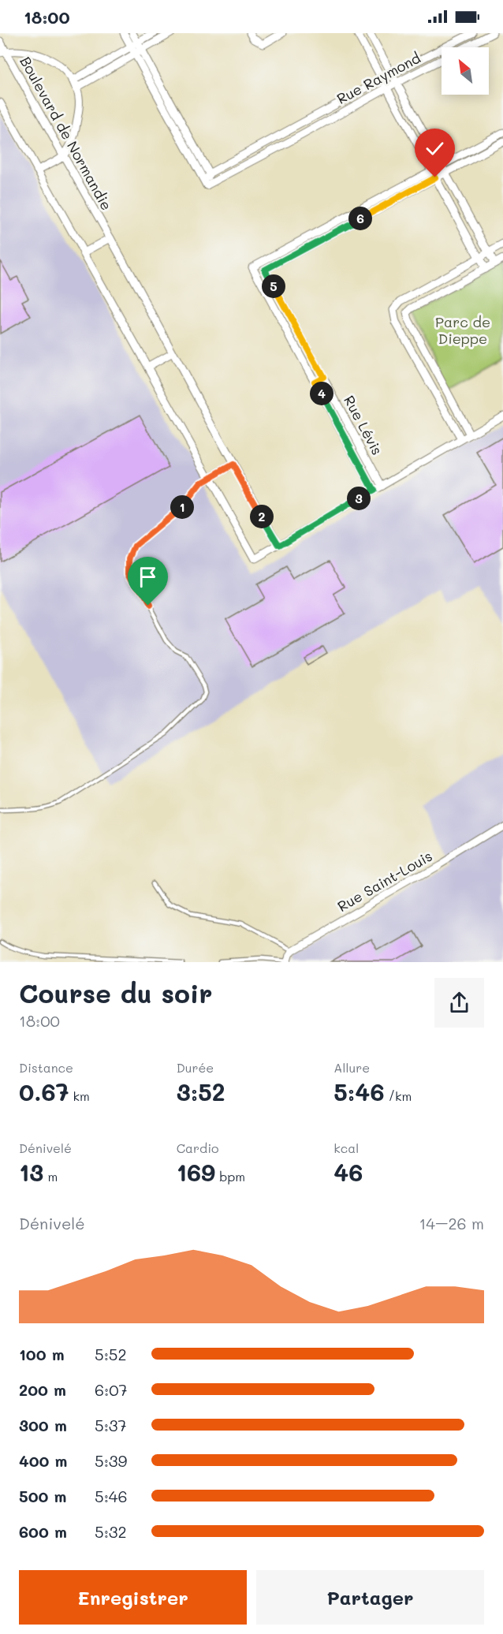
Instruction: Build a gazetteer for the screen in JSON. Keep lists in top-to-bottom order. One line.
{"streets":{"street":["Rue Raymond","Boulevard de Normandie","Rue Lévis","Rue Saint-Louis"]},"parks":["Parc de Dieppe"],"north":"top left","page":{"status":"18:00","pins":["6","5","4","3","1","2"],"heading":["Course du soir","18:00"],"stats":[["Distance","0.67 km"],["Durée","3:52"],["Allure","5:46 /km"],["Dénivelé","13 m"],["Cardio","169 bpm"],["kcal","46"]],"chart":["Dénivelé","14–26 m"],"list":[{"name":"100 m","note":"5:52"},{"name":"200 m","note":"6:07"},{"name":"300 m","note":"5:37"},{"name":"400 m","note":"5:39"},{"name":"500 m","note":"5:46"},{"name":"600 m","note":"5:32"}],"buttons":["Enregistrer","Partager"]}}
